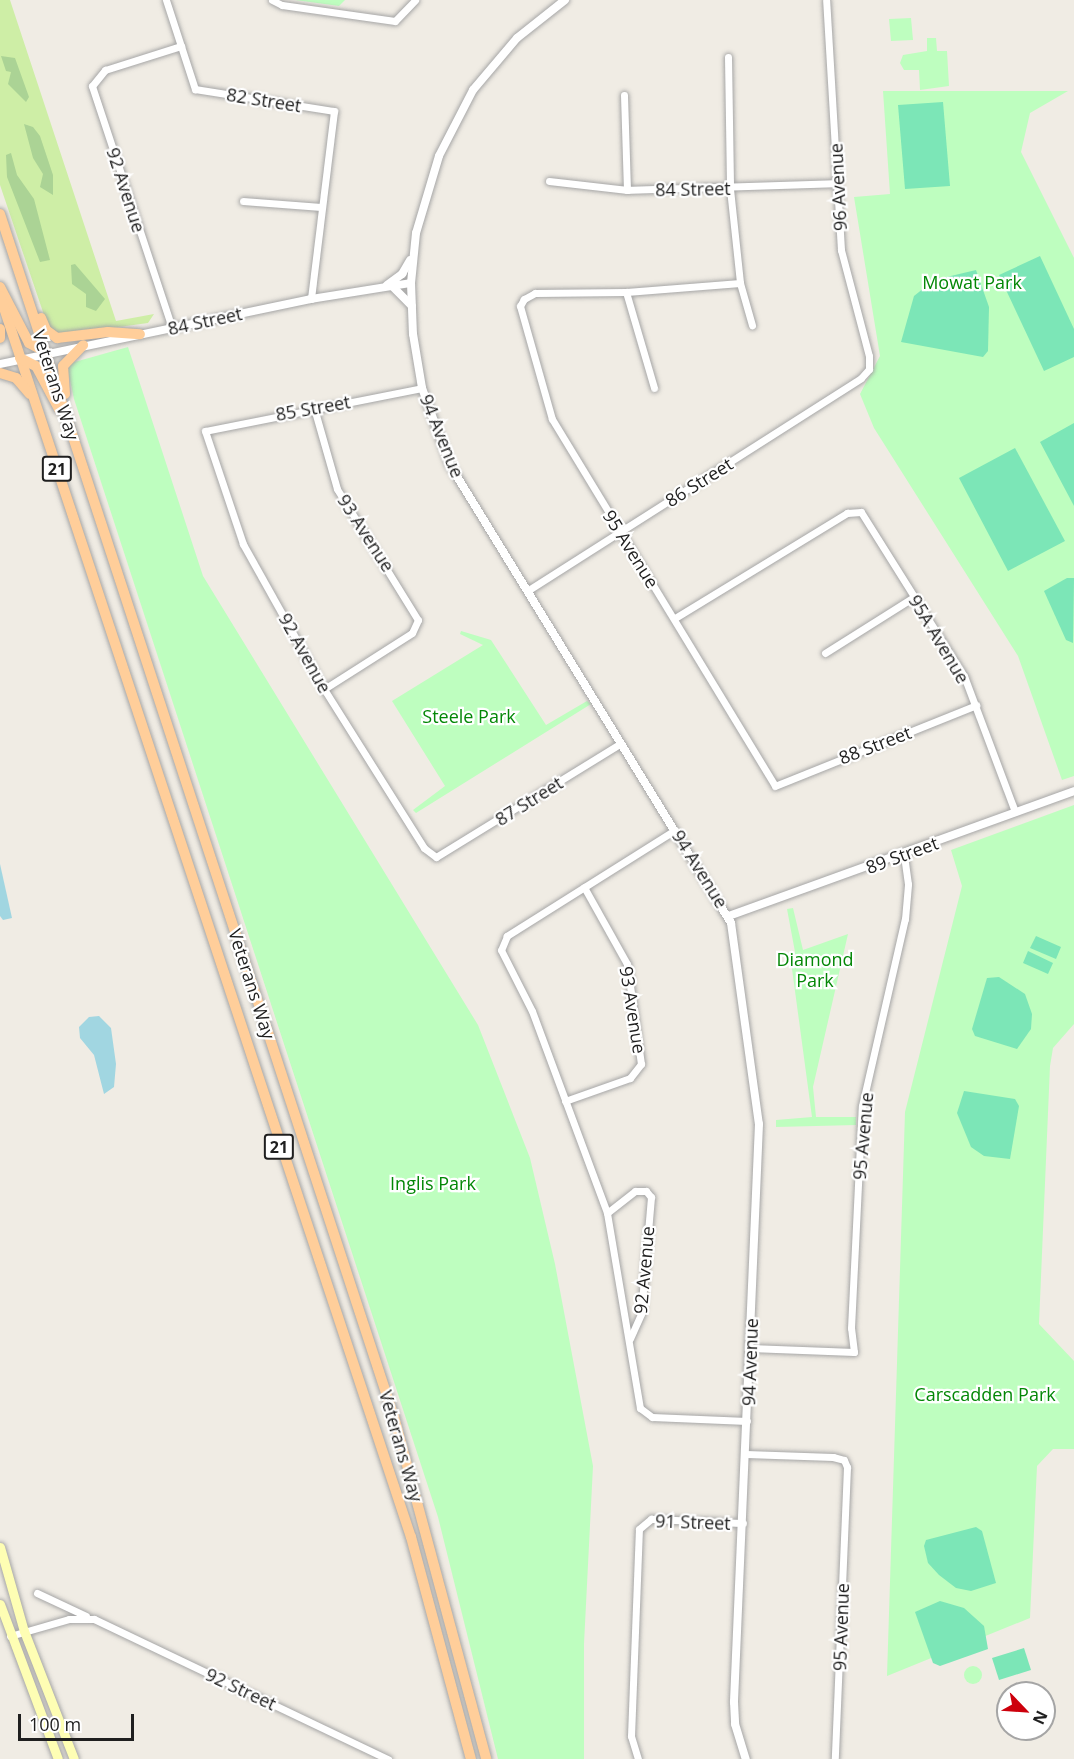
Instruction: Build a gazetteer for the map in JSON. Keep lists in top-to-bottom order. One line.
{"streets":{"main road":["Veterans Way","21"],"street":["82 Street","96 Avenue","84 Street","92 Avenue","85 Street","94 Avenue","86 Street","93 Avenue","95 Avenue","95A Avenue","88 Street","87 Street","89 Street","91 Street","92 Street"]},"crossings":[["82 Street","92 Avenue"],["96 Avenue","84 Street"],["96 Avenue","86 Street"],["84 Street","92 Avenue"],["84 Street","Veterans Way"],["84 Street","94 Avenue"],["92 Avenue","85 Street"],["92 Avenue","93 Avenue"],["92 Avenue","87 Street"],["85 Street","94 Avenue"],["85 Street","93 Avenue"],["94 Avenue","86 Street"],["94 Avenue","95 Avenue"],["94 Avenue","87 Street"],["94 Avenue","89 Street"],["94 Avenue","91 Street"],["86 Street","95 Avenue"],["95 Avenue","95A Avenue"],["95 Avenue","88 Street"],["95 Avenue","89 Street"],["95A Avenue","88 Street"],["95A Avenue","89 Street"]],"parks":["Mowat Park","Steele Park","Diamond Park","Inglis Park","Carscadden Park"],"scale_bar":"100 m","north":"bottom right"}
